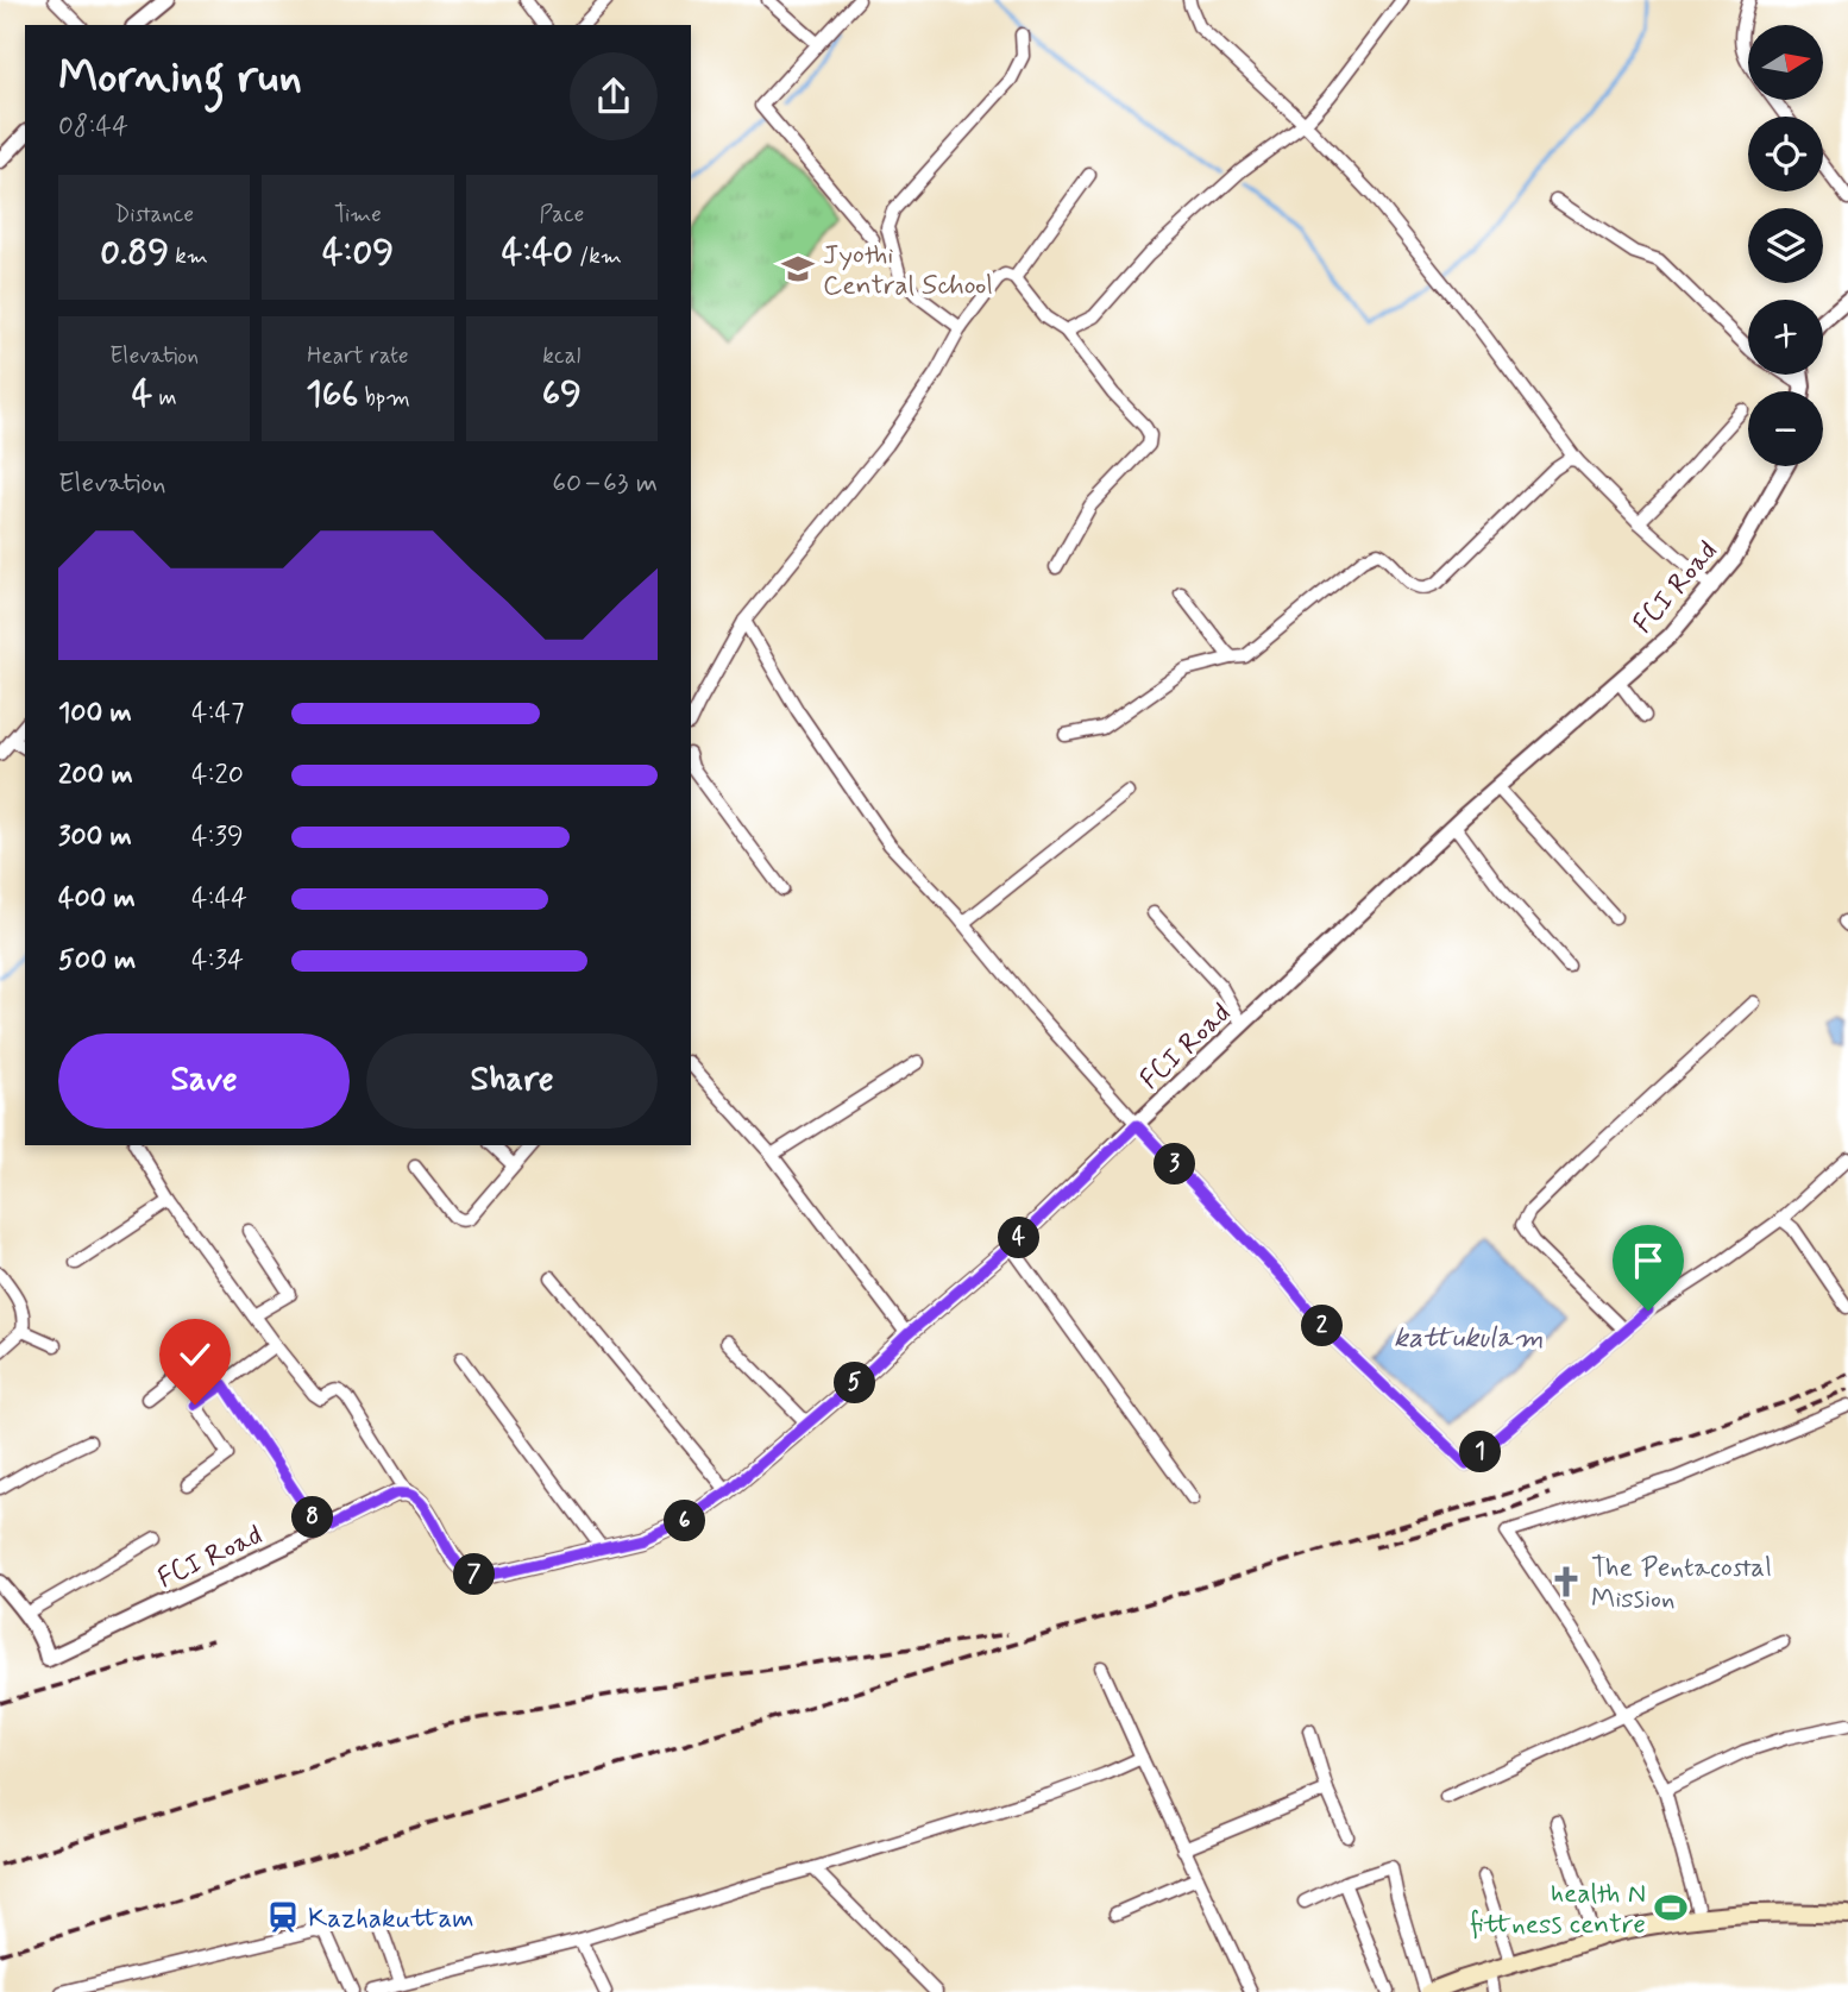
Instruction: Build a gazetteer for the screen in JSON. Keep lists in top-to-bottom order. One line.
{"streets":{"street":["FCI Road"]},"water":["kattukulam"],"places":{"school or university":["Jyothi Central School"],"church":["The Pentacostal Mission"],"sports":["health N fittness centre"],"station":["Kazhakuttam"]},"north":"right","page":{"map_buttons":["+","−"],"heading":["Morning run","08:44"],"stats":[["Distance","0.89 km"],["Time","4:09"],["Pace","4:40 /km"],["Elevation","4 m"],["Heart rate","166 bpm"],["kcal","69"]],"chart":["Elevation","60–63 m"],"list":[{"name":"100 m","note":"4:47"},{"name":"200 m","note":"4:20"},{"name":"300 m","note":"4:39"},{"name":"400 m","note":"4:44"},{"name":"500 m","note":"4:34"}],"buttons":["Save","Share"],"pins":["3","4","2","5","1","8","6","7"]}}
